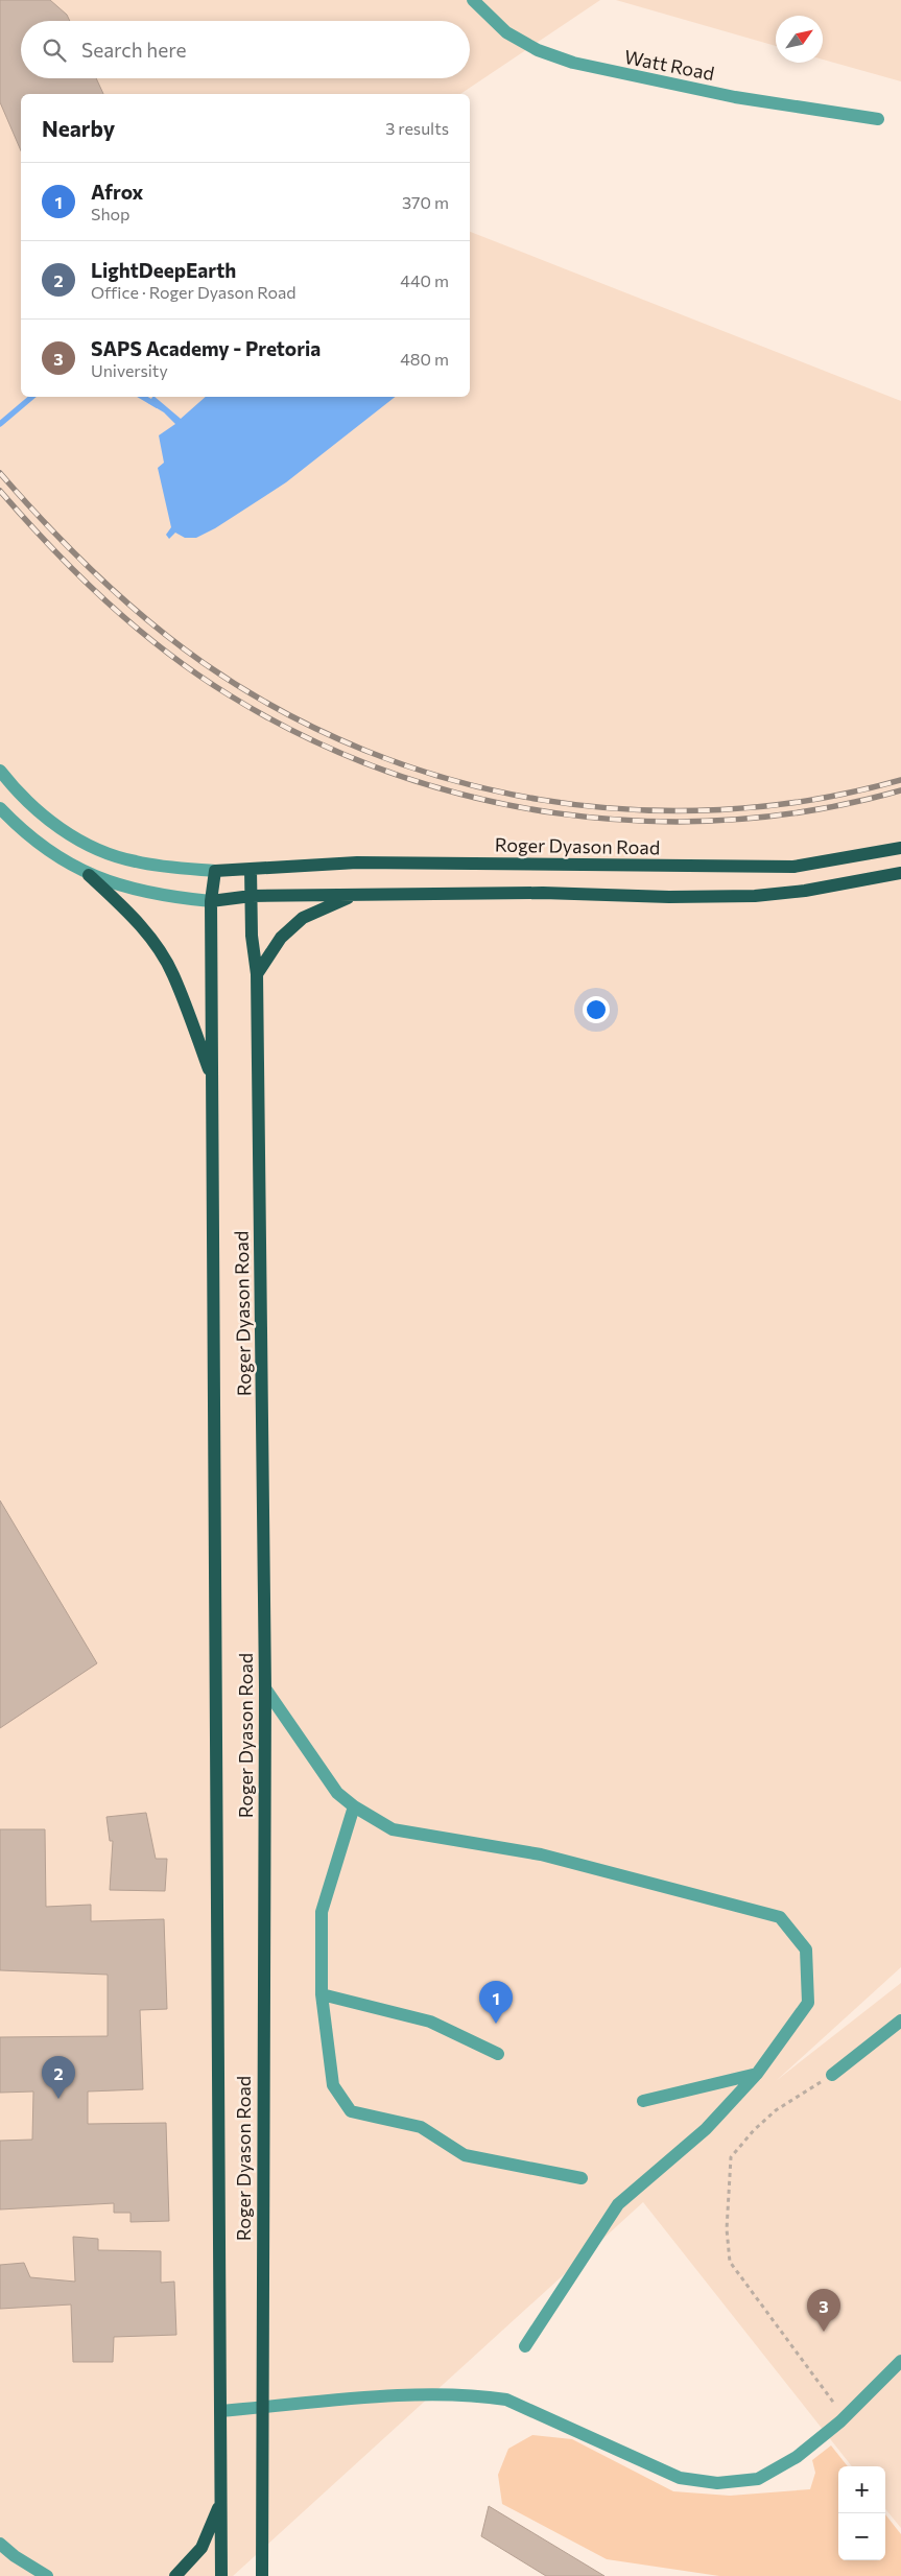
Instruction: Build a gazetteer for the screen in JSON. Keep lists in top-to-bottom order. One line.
{"streets":{"main road":["Roger Dyason Road"],"street":["Watt Road"]},"north":"top right","page":{"search":"Search here","heading":["Nearby","3 results"],"list":[{"mark":"1","name":"Afrox","note":"Shop","value":"370 m"},{"mark":"2","name":"LightDeepEarth","note":"Office · Roger Dyason Road","value":"440 m"},{"mark":"3","name":"SAPS Academy - Pretoria","note":"University","value":"480 m"}],"pins":["1","2","3"],"map_buttons":["+","−"]}}
